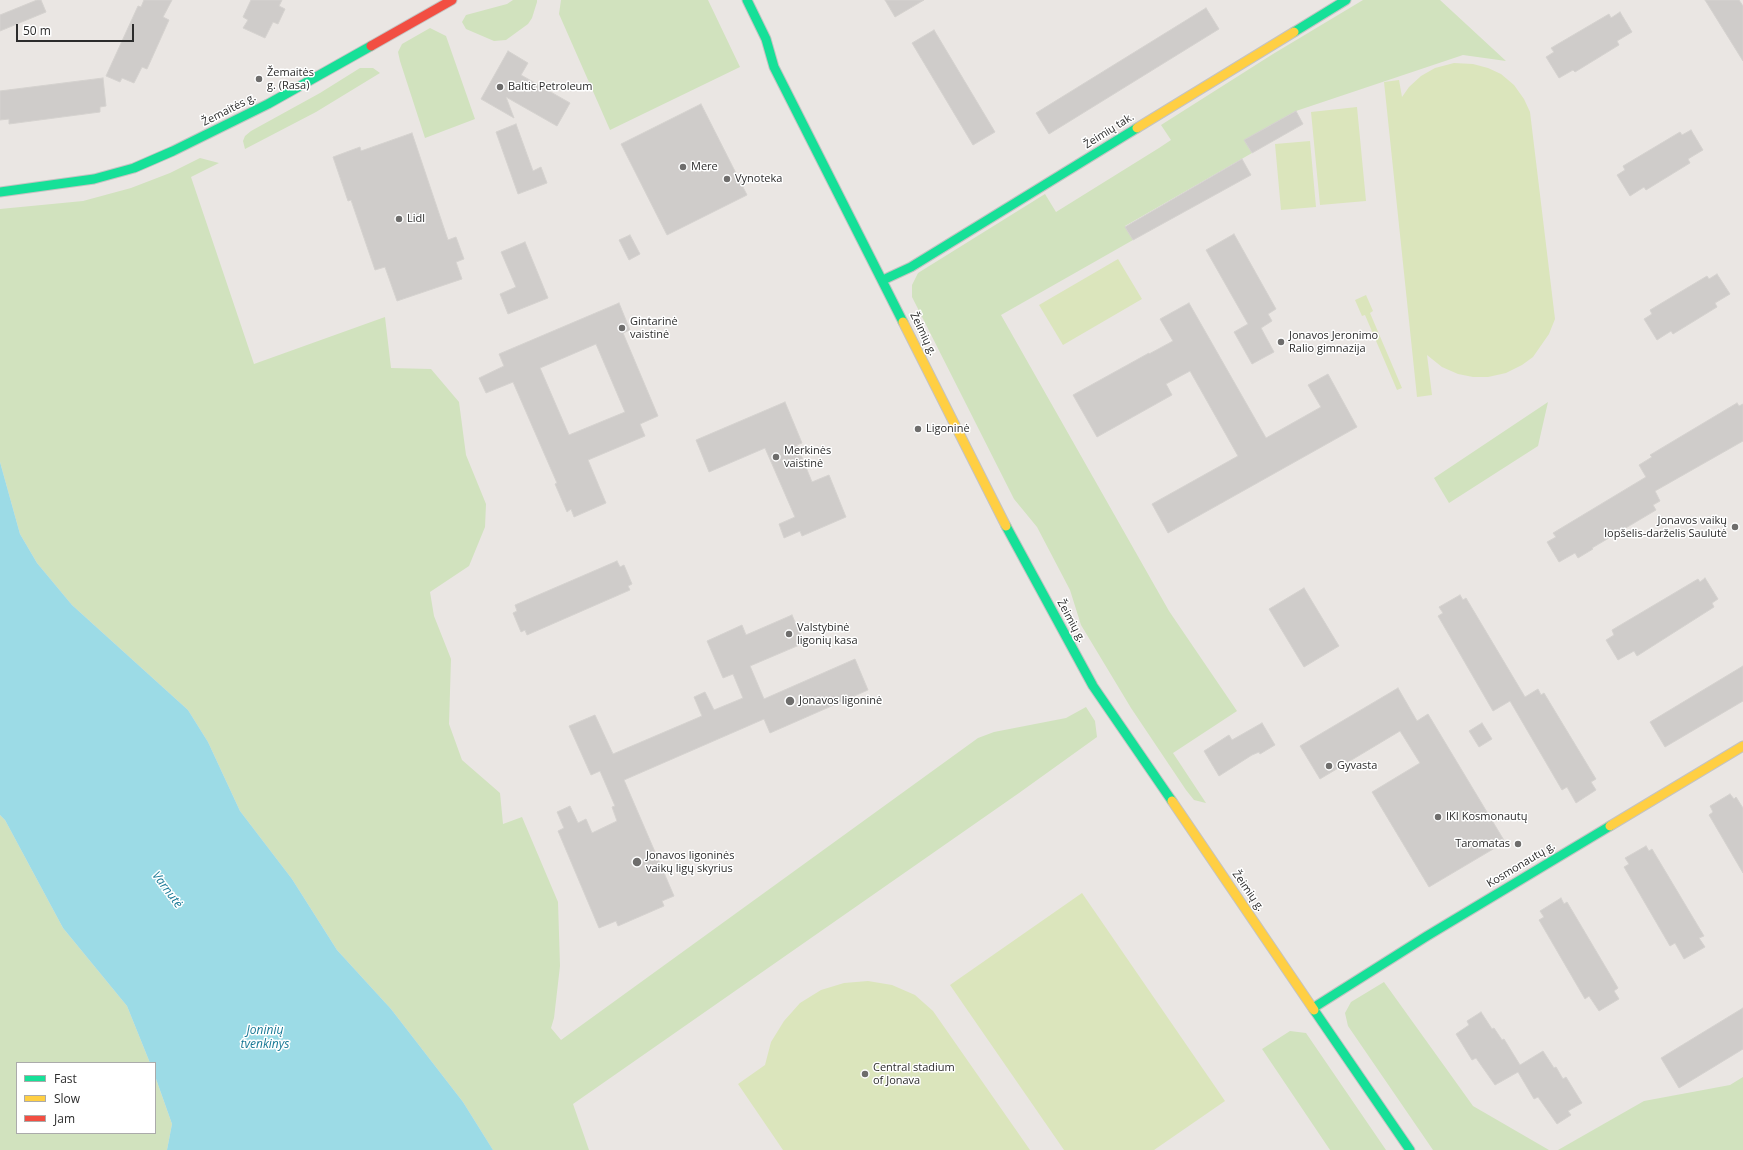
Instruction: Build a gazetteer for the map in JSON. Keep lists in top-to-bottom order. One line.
{"streets":{"main road":["Žemaitės g.","Žeimių tak.","Žeimių g.","Kosmonautų g."]},"crossings":[["Žeimių tak.","Žeimių g."],["Žeimių g.","Kosmonautų g."]],"water":["Varnutė","Joninių tvenkinys"],"places":["Žemaitės g. (Rasa)","Baltic Petroleum","Mere","Vynoteka","Lidl","Gintarinė vaistinė","Jonavos Jeronimo Ralio gimnazija","Ligoninė","Merkinės vaistinė","Jonavos vaikų lopšelis-darželis Saulutė","Valstybinė ligonių kasa","Jonavos ligoninė","Gyvasta","IKI Kosmonautų","Taromatas","Jonavos ligoninės vaikų ligų skyrius","Central stadium of Jonava"],"legend":["Fast","Slow","Jam"],"scale_bar":"50 m"}
